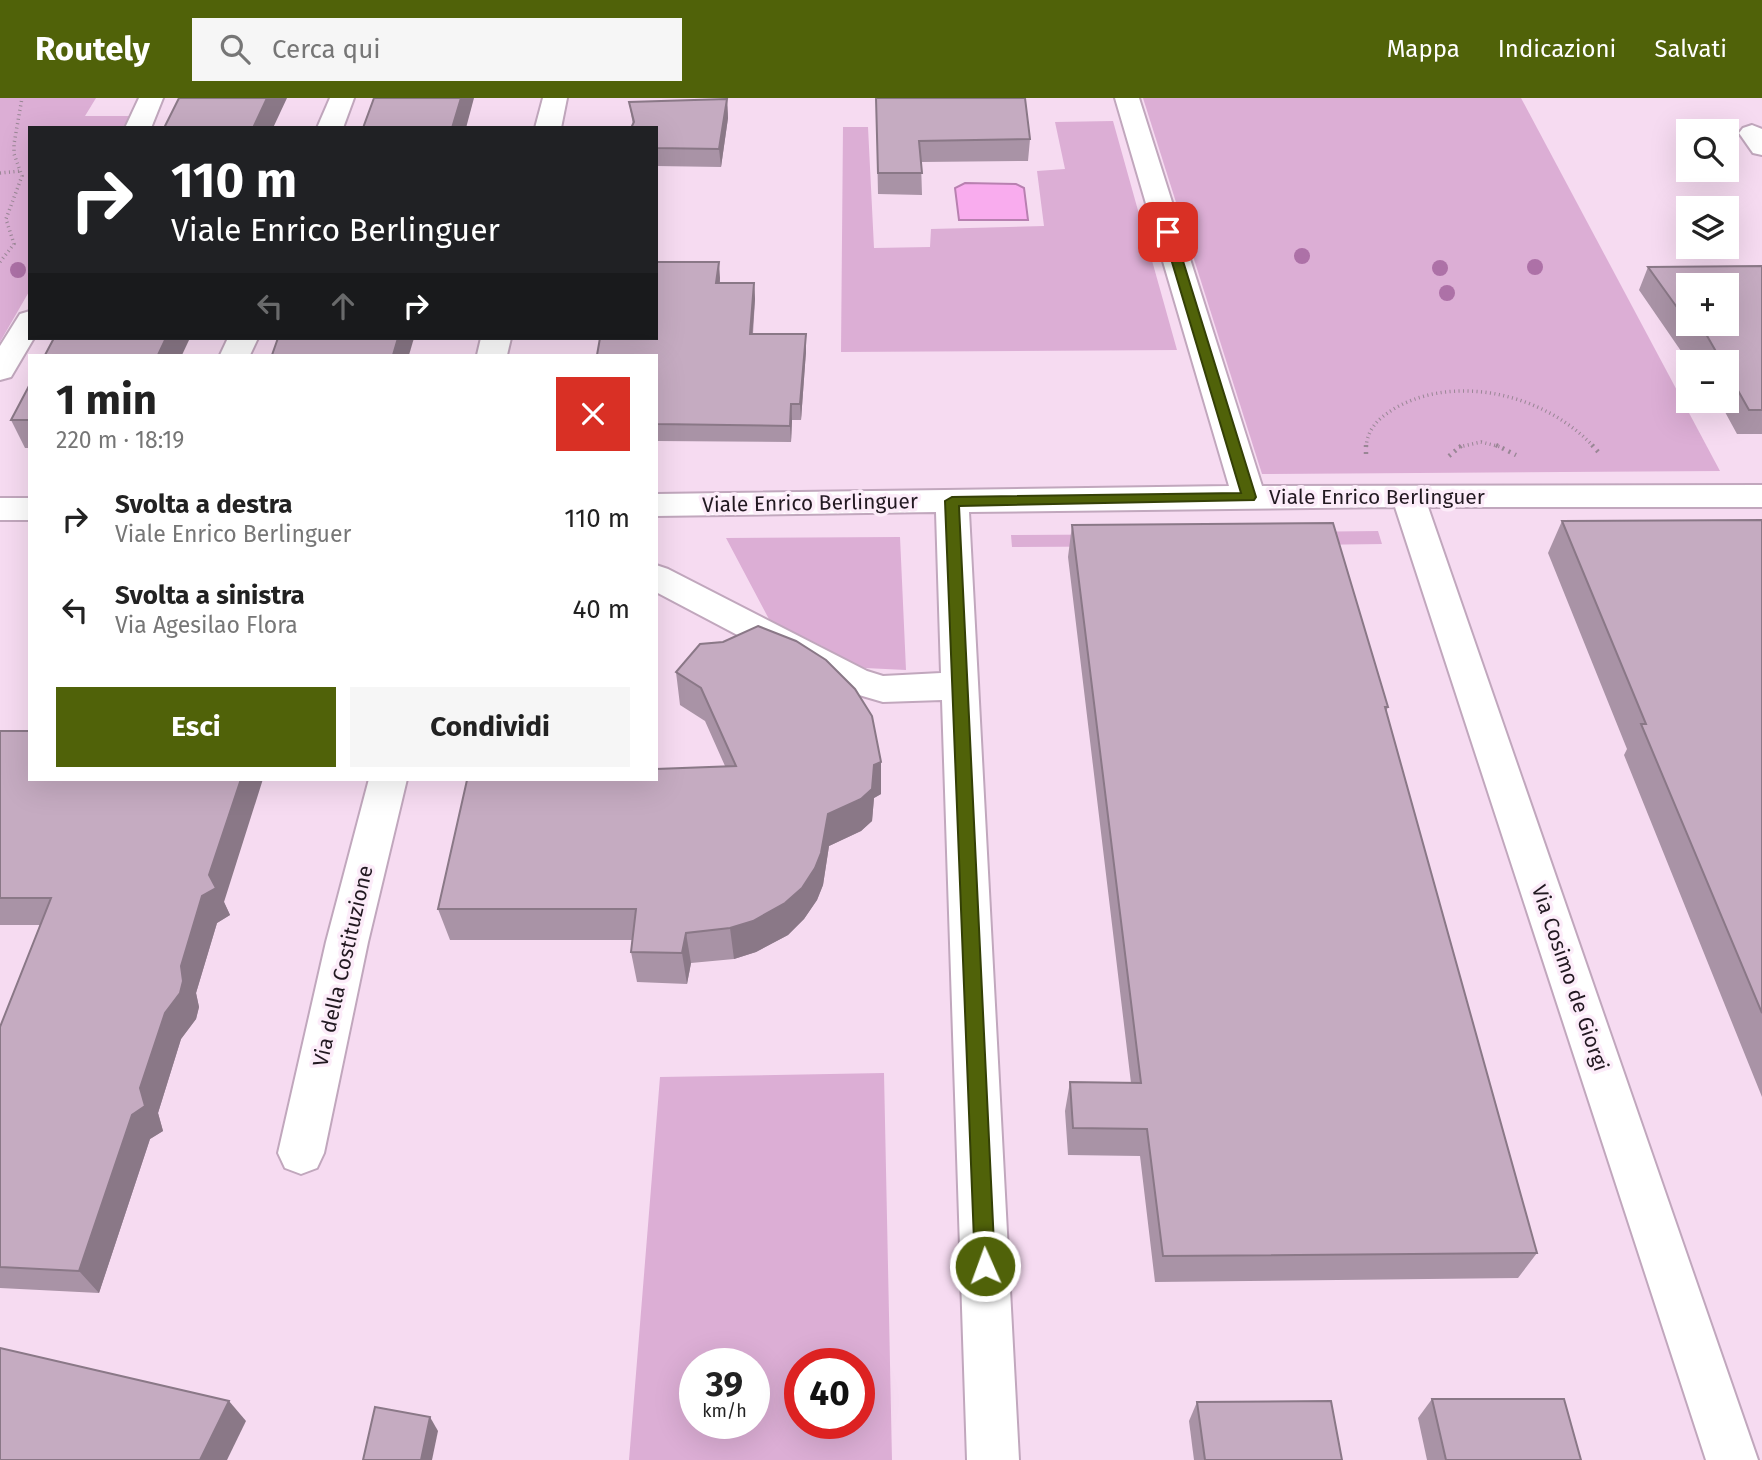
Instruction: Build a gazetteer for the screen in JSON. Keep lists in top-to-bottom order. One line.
{"streets":{"street":["Viale Enrico Berlinguer","Via della Costituzione","Via Cosimo de Giorgi"]},"crossings":[["Viale Enrico Berlinguer","Via Cosimo de Giorgi"]],"page":{"header":"Routely","search":"Cerca qui","nav":["Mappa","Indicazioni","Salvati"],"map_buttons":["+","−"],"turn":["110 m","Viale Enrico Berlinguer"],"heading":["1 min","220 m · 18:19"],"list":[{"name":"Svolta a destra","note":"Viale Enrico Berlinguer","value":"110 m"},{"name":"Svolta a sinistra","note":"Via Agesilao Flora","value":"40 m"}],"buttons":["Esci","Condividi"],"speed":"39 km/h","limit":"40"}}
